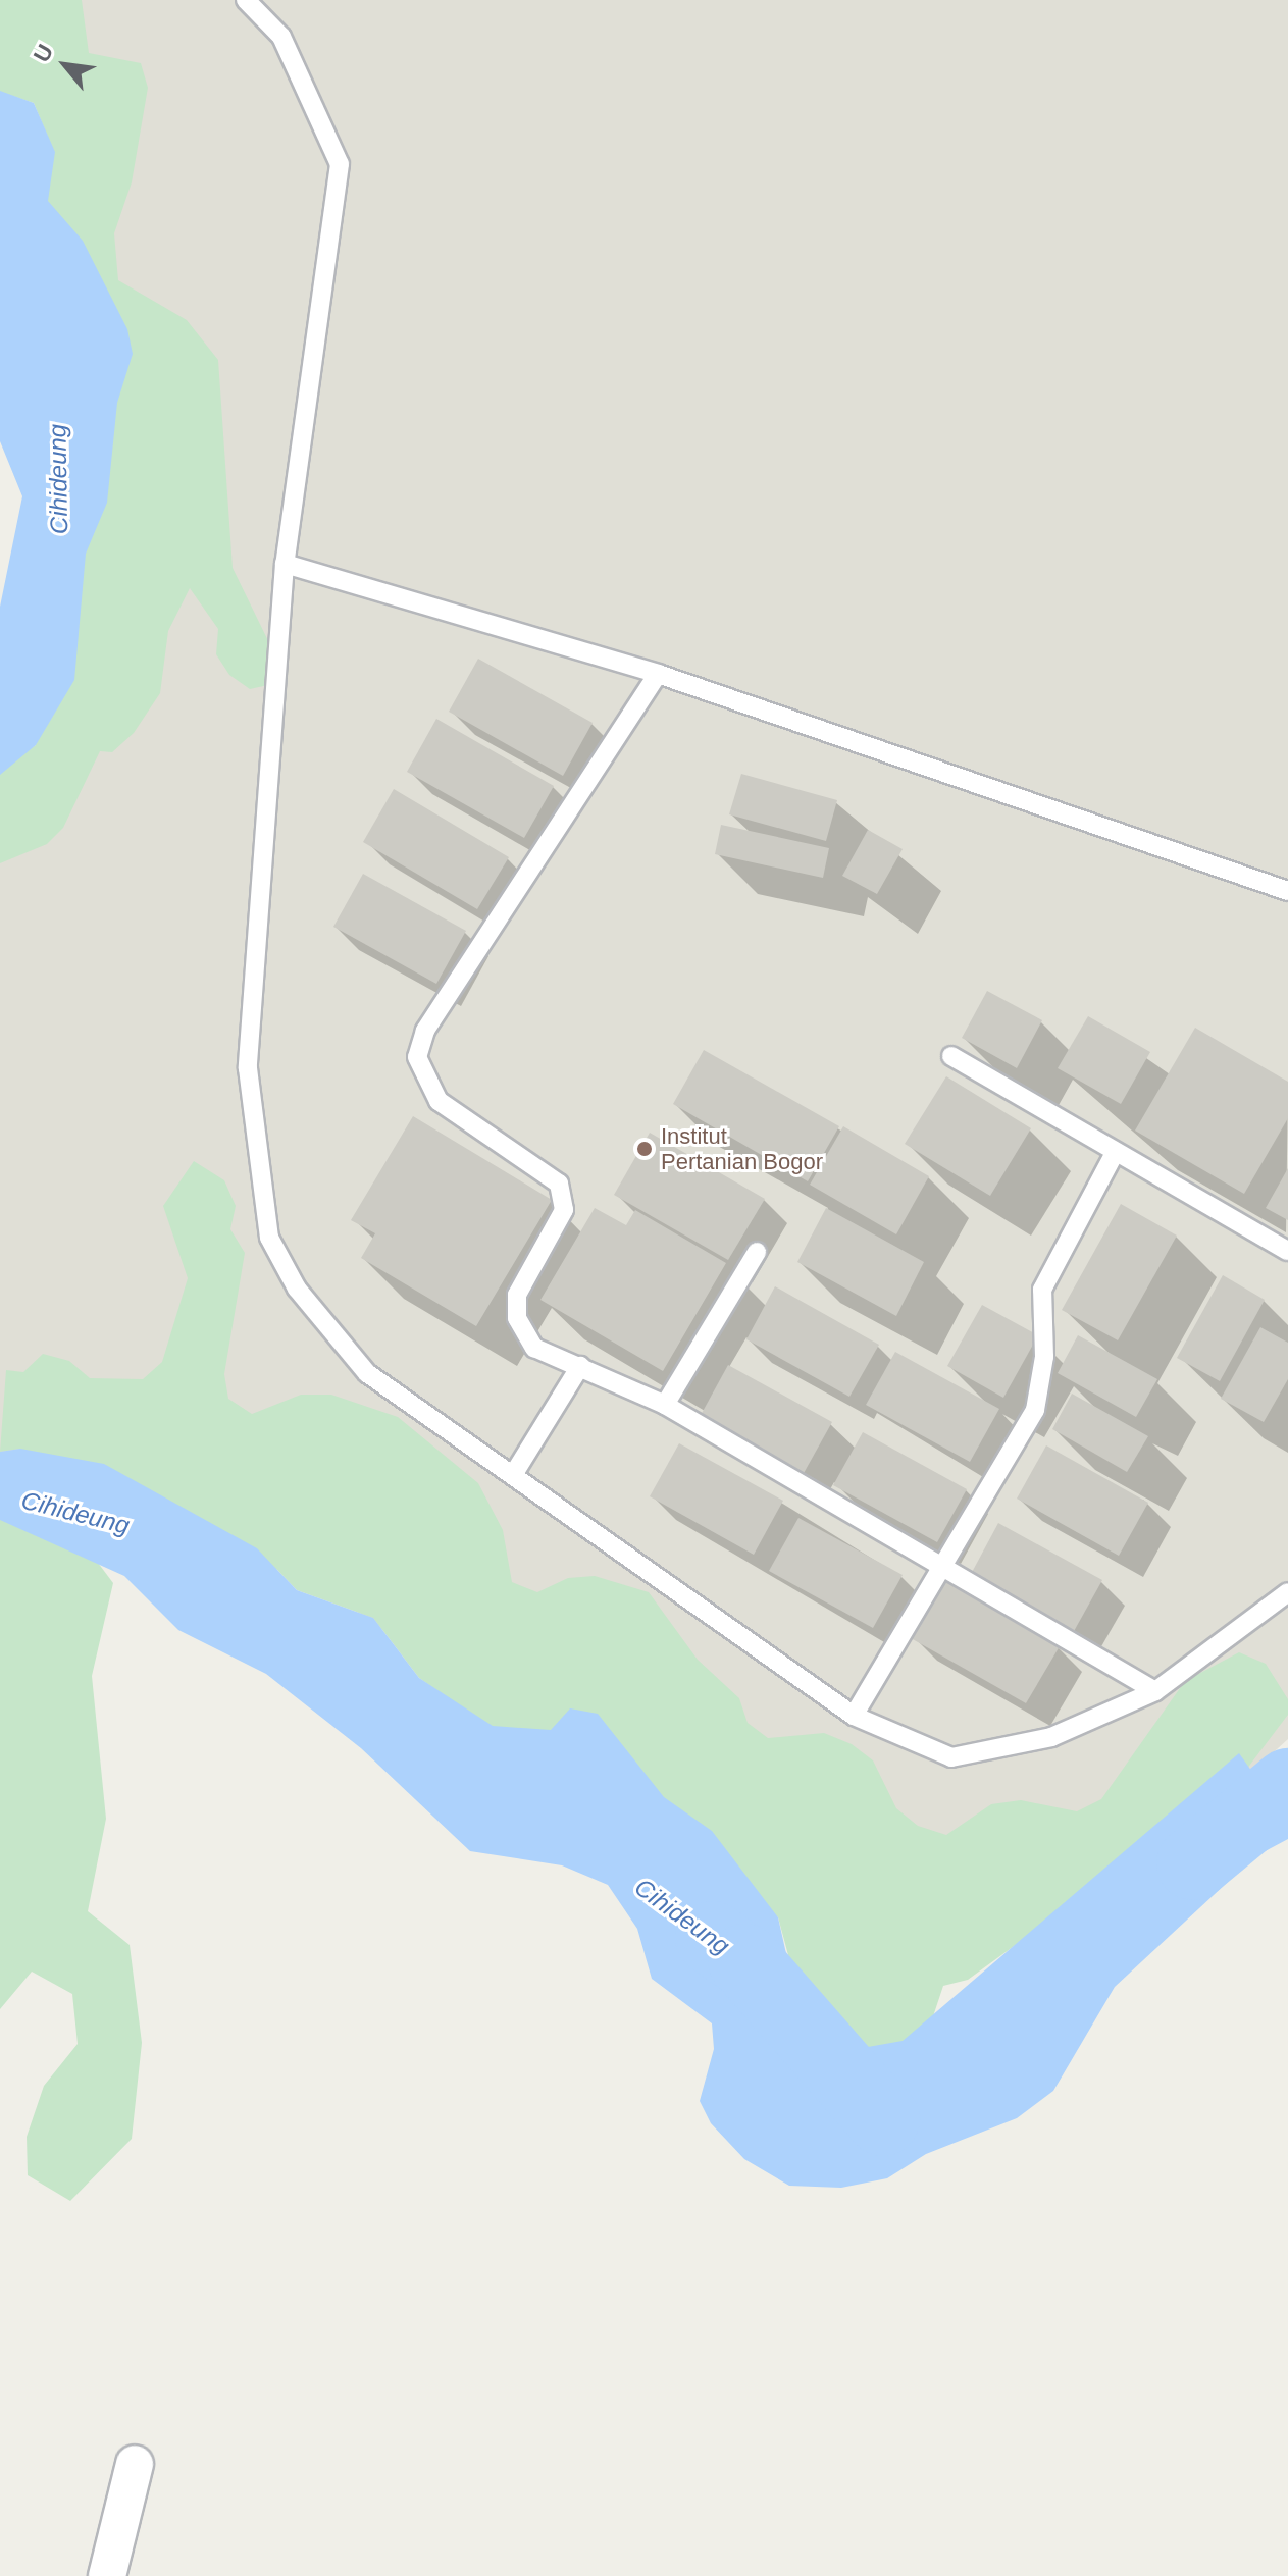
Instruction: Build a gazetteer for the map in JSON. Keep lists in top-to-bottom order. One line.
{"water":["Cihideung"],"places":["Institut Pertanian Bogor"],"north":"top left"}
